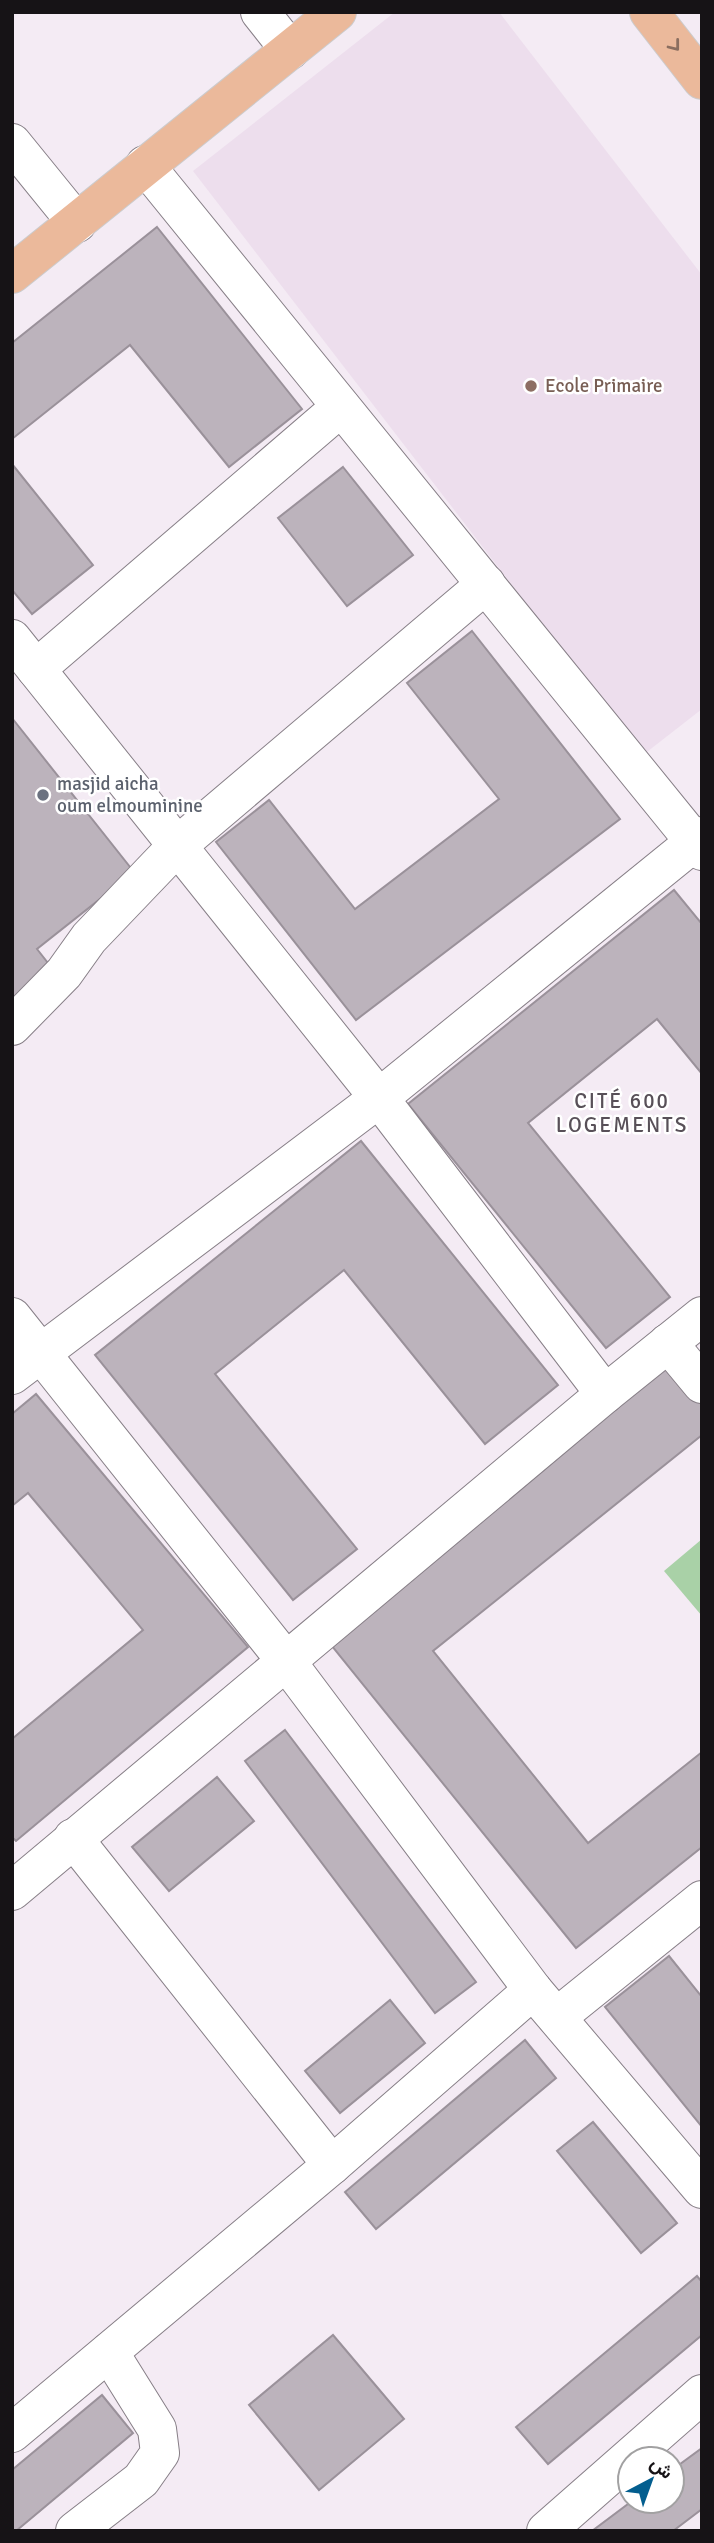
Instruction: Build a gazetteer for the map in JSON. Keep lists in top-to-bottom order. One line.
{"districts":["CITÉ 600 LOGEMENTS"],"places":["Ecole Primaire","masjid aicha oum elmouminine"],"north":"top right"}
